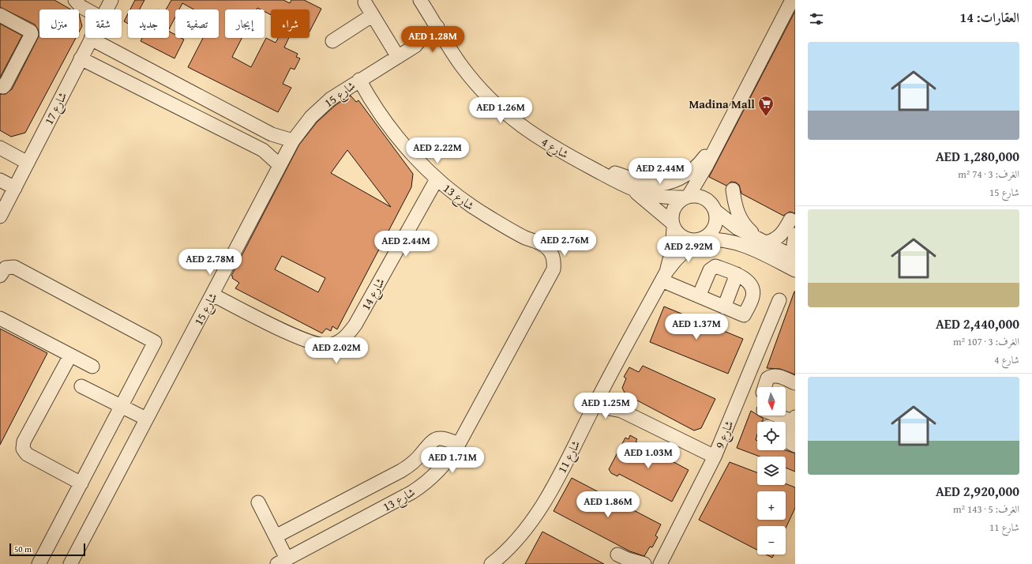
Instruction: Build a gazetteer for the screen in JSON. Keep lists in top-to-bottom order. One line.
{"streets":{"street":["شارع 15","شارع 17","شارع 4","شارع 13","شارع 14","شارع 9","شارع 11"]},"crossings":[["شارع 15","شارع 4"],["شارع 15","شارع 13"],["شارع 15","شارع 14"],["شارع 4","شارع 11"],["شارع 13","شارع 14"]],"places":{"supermarket":["Madina Mall"]},"scale_bar":"50 m","north":"bottom","page":{"heading":"العقارات: 14","chip":["شراء","إيجار","تصفية","جديد","شقة","منزل"],"price":["AED 1.28M","AED 1.26M","AED 2.22M","AED 2.44M","AED 2.76M","AED 2.44M","AED 2.92M","AED 2.78M","AED 1.37M","AED 2.02M","AED 1.25M","AED 1.03M","AED 1.71M","AED 1.86M"],"list":[{"name":"AED 1,280,000","note":"الغرف: 3 · 74 m² · شارع 15"},{"name":"AED 2,440,000","note":"الغرف: 3 · 107 m² · شارع 4"},{"name":"AED 2,920,000","note":"الغرف: 5 · 143 m² · شارع 11"}],"map_buttons":["+","−"],"scale":"50 m"}}
